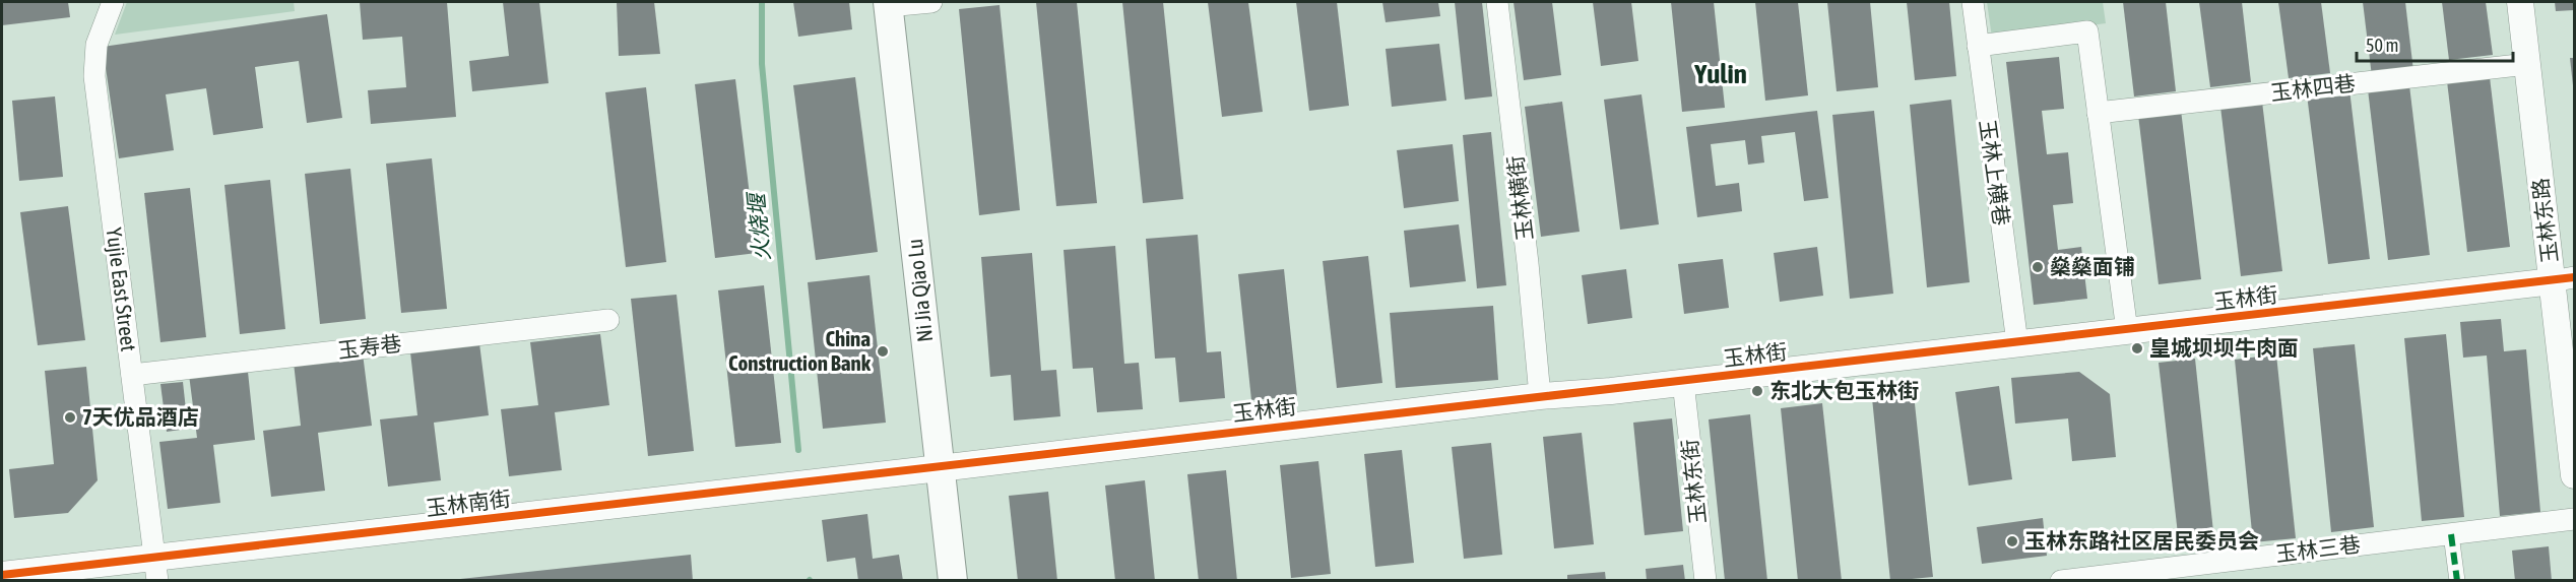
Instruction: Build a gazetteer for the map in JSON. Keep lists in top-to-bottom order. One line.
{"streets":{"main road":["Ni Jia Qiao Lu"],"street":["玉林四巷","玉林上横巷","玉林横街","玉林东路","Yujie East Street","玉林街","玉寿巷","玉林东街","玉林南街","玉林三巷"]},"crossings":[["玉林四巷","玉林东路"],["玉林上横巷","玉林街"],["玉林横街","玉林街"],["玉林东路","玉林街"],["Yujie East Street","玉寿巷"],["Yujie East Street","玉林南街"],["Ni Jia Qiao Lu","玉林街"],["Ni Jia Qiao Lu","玉林南街"],["玉林街","玉林东街"],["玉林街","玉林南街"]],"districts":["Yulin"],"water":["火烧堰"],"places":["燊燊面铺","皇城坝坝牛肉面","China Construction Bank","东北大包玉林街","7天优品酒店","玉林东路社区居民委员会"],"scale_bar":"50 m"}
